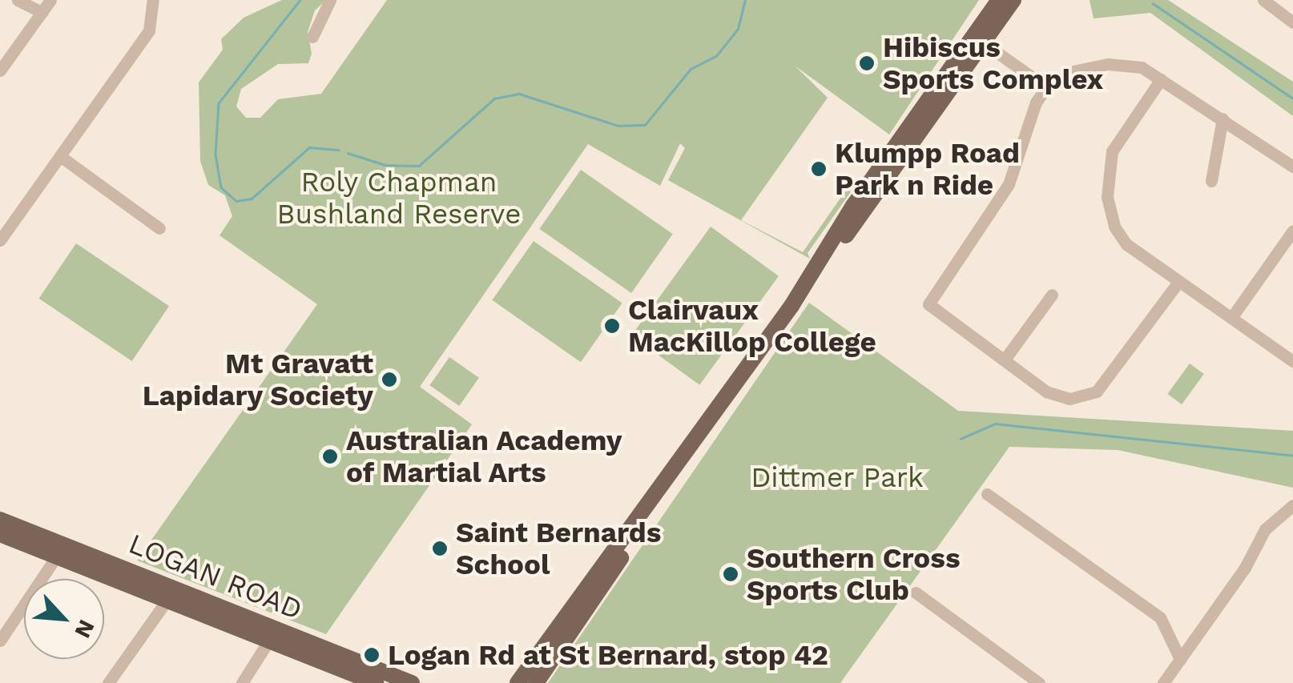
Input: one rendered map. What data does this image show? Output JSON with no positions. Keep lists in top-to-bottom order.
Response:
{
  "streets": {
    "main road": ["LOGAN ROAD"]
  },
  "parks": ["Roly Chapman Bushland Reserve", "Dittmer Park"],
  "places": [
    "Hibiscus Sports Complex",
    "Klumpp Road Park n Ride",
    "Clairvaux MacKillop College",
    "Mt Gravatt Lapidary Society",
    "Australian Academy of Martial Arts",
    "Saint Bernards School",
    "Southern Cross Sports Club",
    "Logan Rd at St Bernard, stop 42"
  ],
  "north": "bottom right"
}
